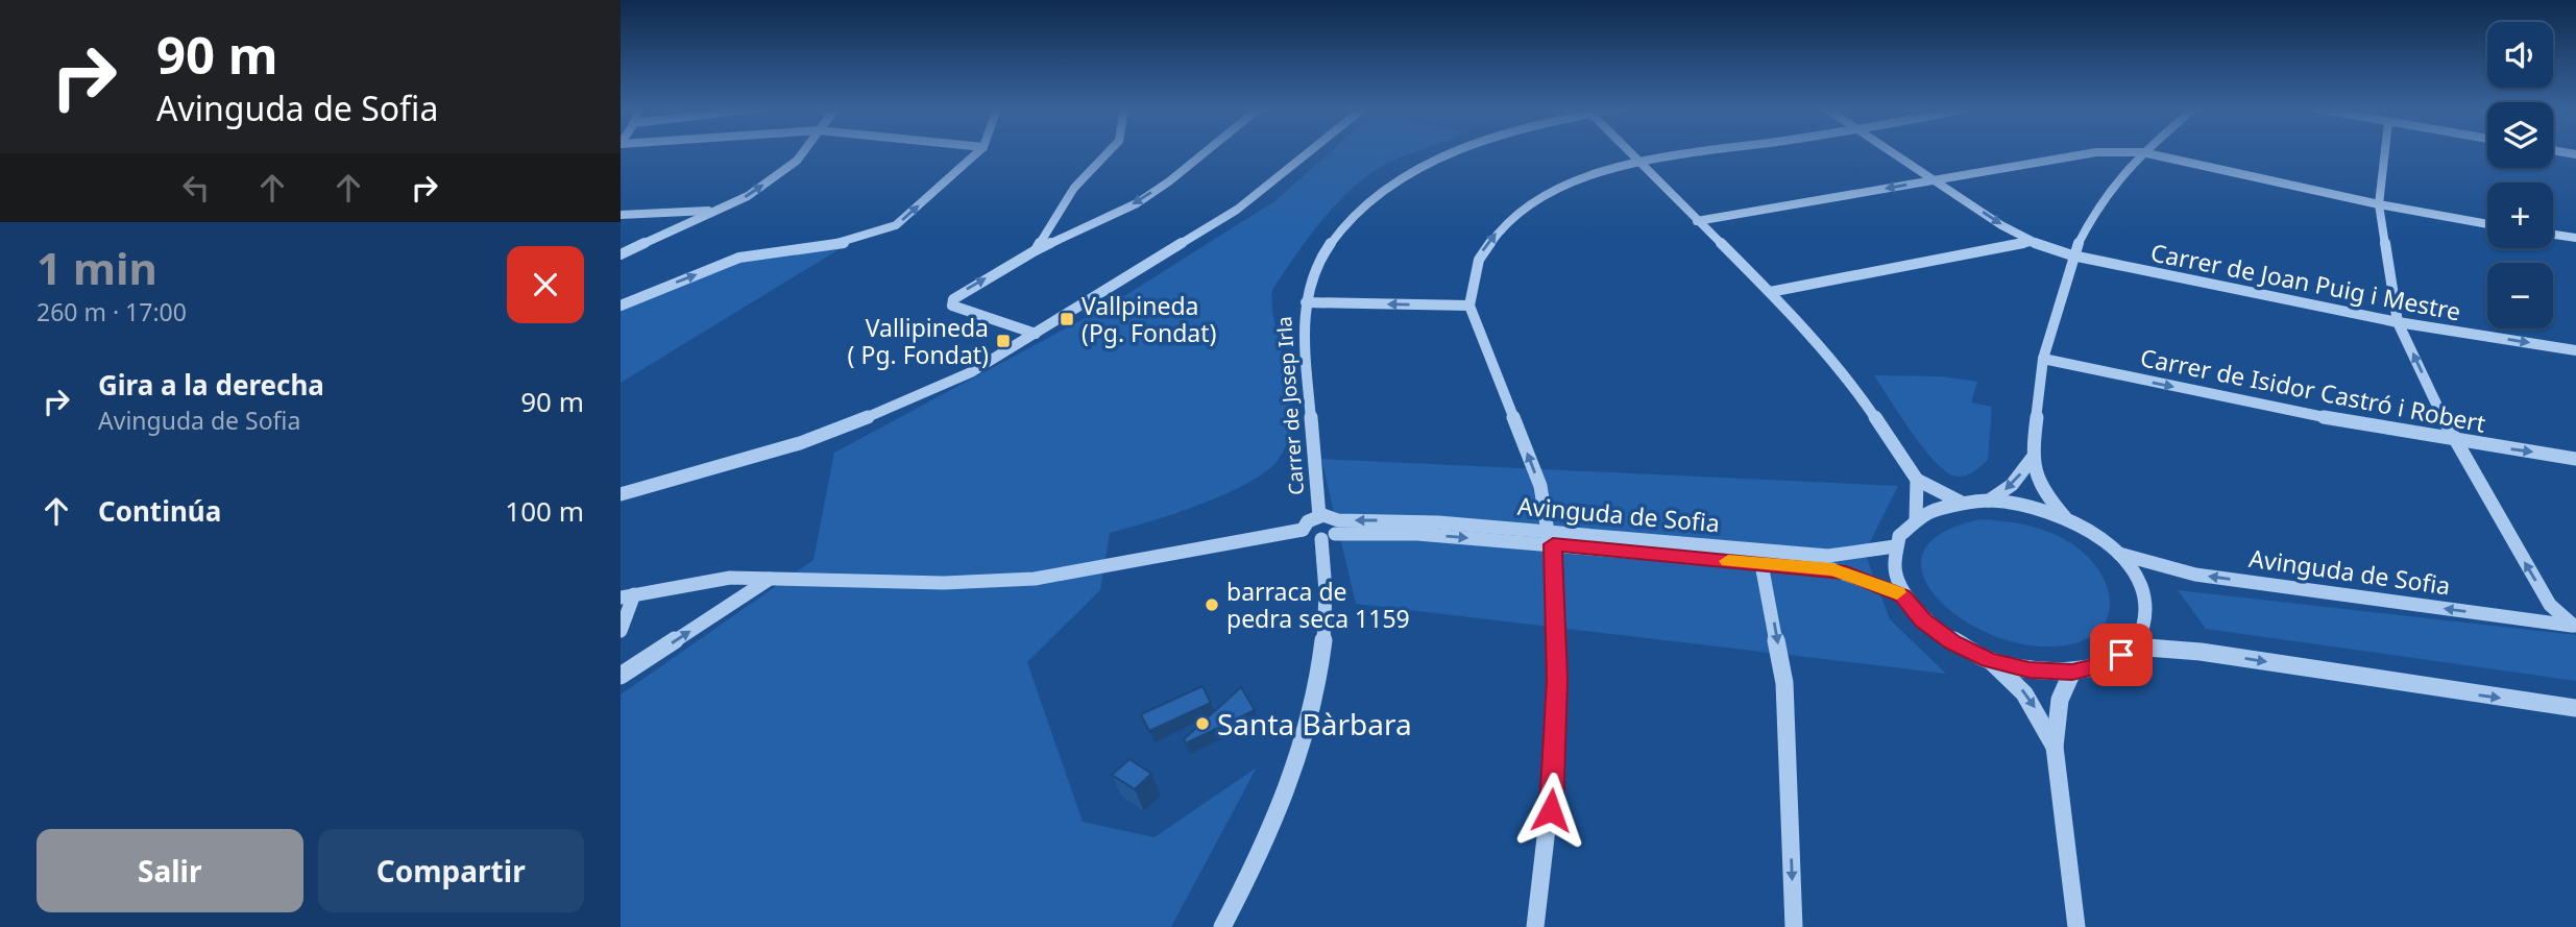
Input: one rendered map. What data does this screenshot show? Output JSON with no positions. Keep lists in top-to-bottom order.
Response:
{
  "streets": {
    "street": [
      "Carrer de Joan Puig i Mestre",
      "Carrer de Isidor Castró i Robert",
      "Carrer de Josep Irla",
      "Avinguda de Sofia"
    ]
  },
  "one_way": ["Carrer de Isidor Castró i Robert"],
  "places": {
    "transit": ["Vallpineda (Pg. Fondat)", "Vallipineda ( Pg. Fondat)"],
    "other": ["barraca de pedra seca 1159", "Santa Bàrbara"]
  },
  "page": {
    "turn": ["90 m", "Avinguda de Sofia"],
    "map_buttons": ["+", "−"],
    "heading": ["1 min", "260 m · 17:00"],
    "list": [
      {
        "name": "Gira a la derecha",
        "note": "Avinguda de Sofia",
        "value": "90 m"
      },
      {
        "name": "Continúa",
        "value": "100 m"
      }
    ],
    "buttons": ["Salir", "Compartir"]
  }
}
